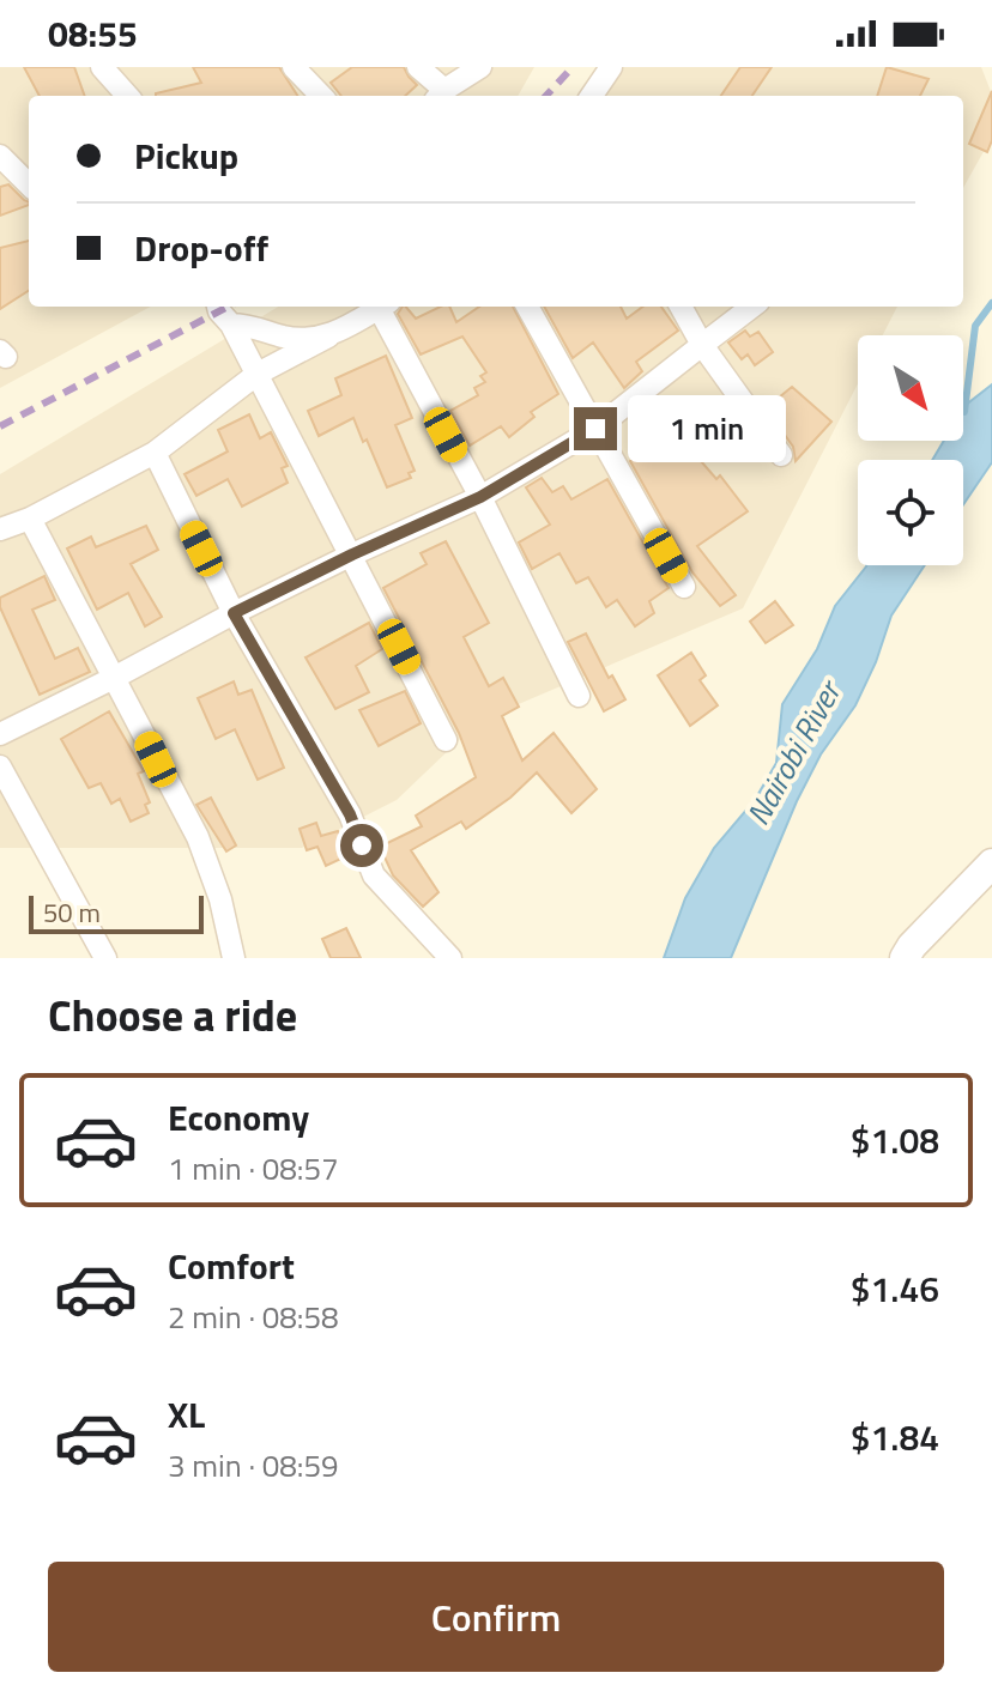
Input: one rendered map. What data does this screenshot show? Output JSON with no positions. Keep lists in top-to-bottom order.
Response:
{
  "water": ["Nairobi River"],
  "scale_bar": "50 m",
  "north": "bottom right",
  "page": {
    "status": "08:55",
    "banner": ["Pickup", "Drop-off"],
    "bubble": "1 min",
    "scale": "50 m",
    "heading": "Choose a ride",
    "list": [
      {
        "name": "Economy",
        "note": "1 min · 08:57",
        "value": "$1.08"
      },
      {
        "name": "Comfort",
        "note": "2 min · 08:58",
        "value": "$1.46"
      },
      {
        "name": "XL",
        "note": "3 min · 08:59",
        "value": "$1.84"
      }
    ],
    "buttons": "Confirm"
  }
}
